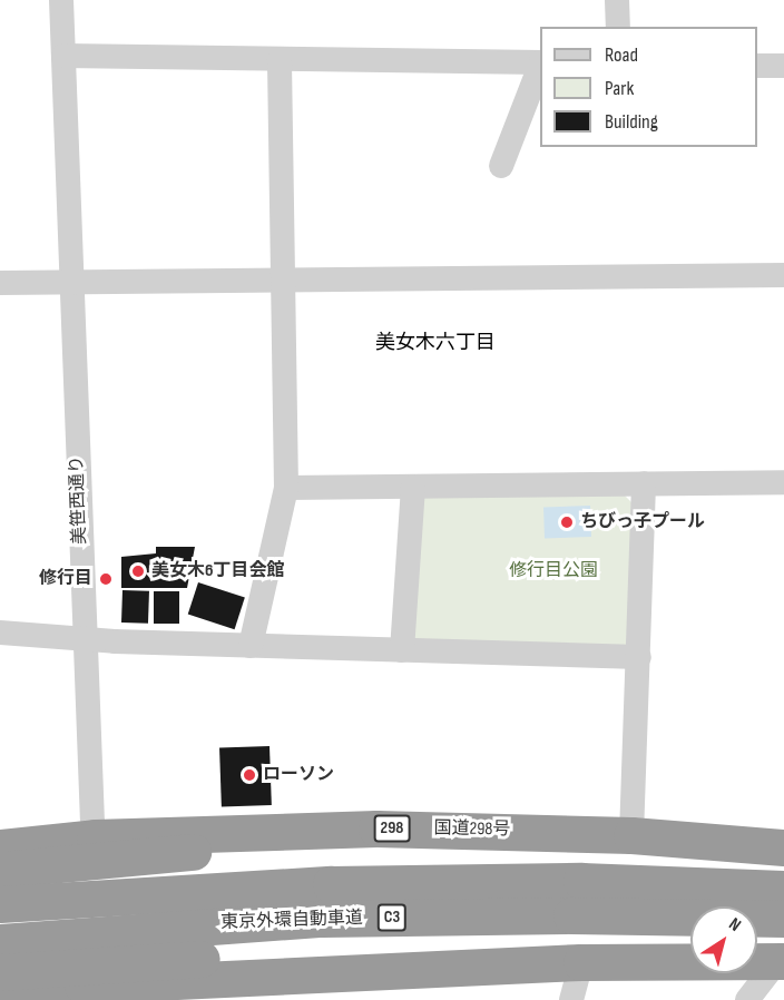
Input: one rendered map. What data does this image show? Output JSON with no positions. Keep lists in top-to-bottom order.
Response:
{
  "streets": {
    "highway": [
      "298",
      "国道298号",
      "C3",
      "東京外環自動車道"
    ],
    "street": ["美笹西通り"]
  },
  "crossings": [
    ["美笹西通り", "国道298号"]
  ],
  "districts": ["美女木六丁目"],
  "parks": ["修行目公園"],
  "places": [
    "ちびっ子プール",
    "美女木6丁目会館",
    "修行目",
    "ローソン"
  ],
  "legend": ["Road", "Park", "Building"],
  "north": "top right"
}
